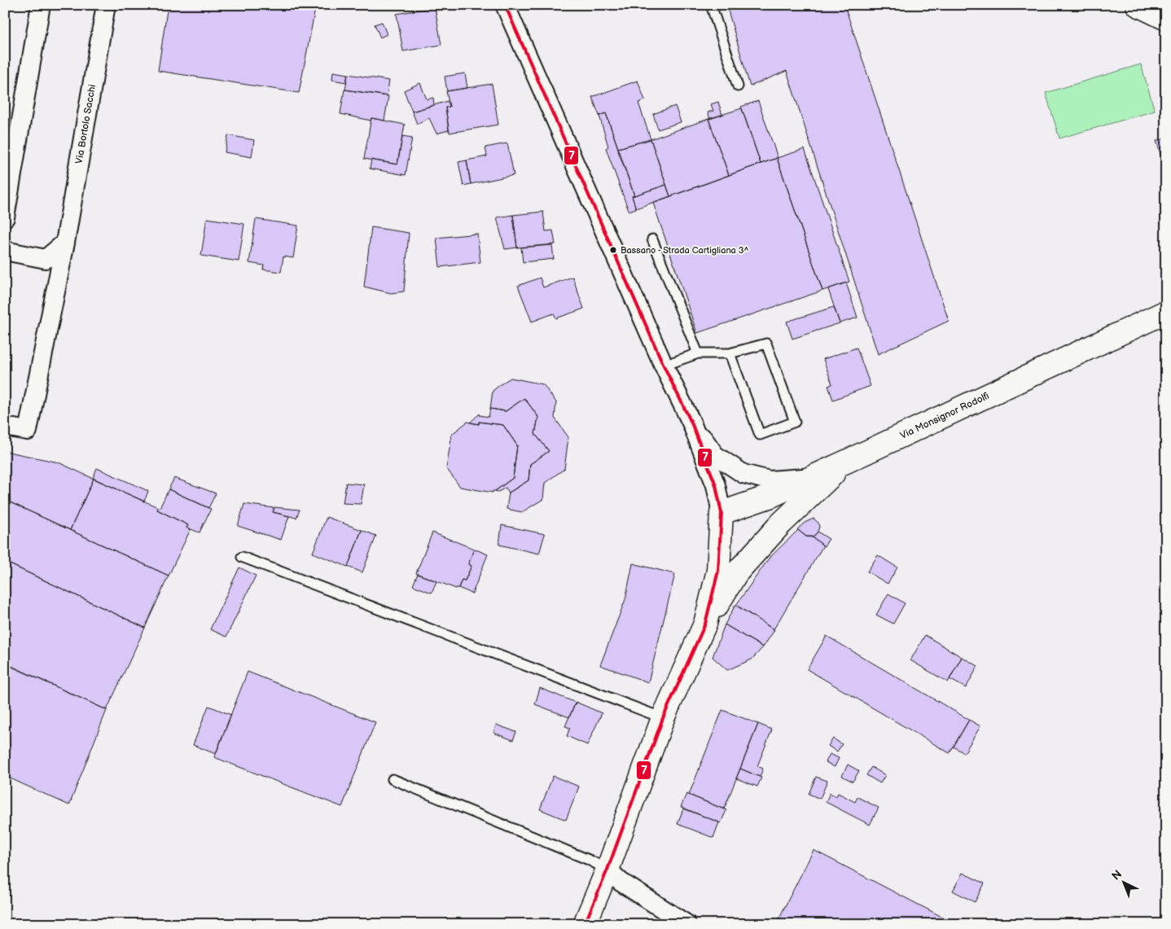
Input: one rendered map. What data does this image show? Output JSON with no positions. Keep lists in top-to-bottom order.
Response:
{
  "streets": {
    "street": ["Via Bortolo Sacchi", "Via Monsignor Rodolfi"]
  },
  "places": ["Bassano - Strada Cartigliana 3^"],
  "lines": ["transit line 7"],
  "north": "top left"
}
